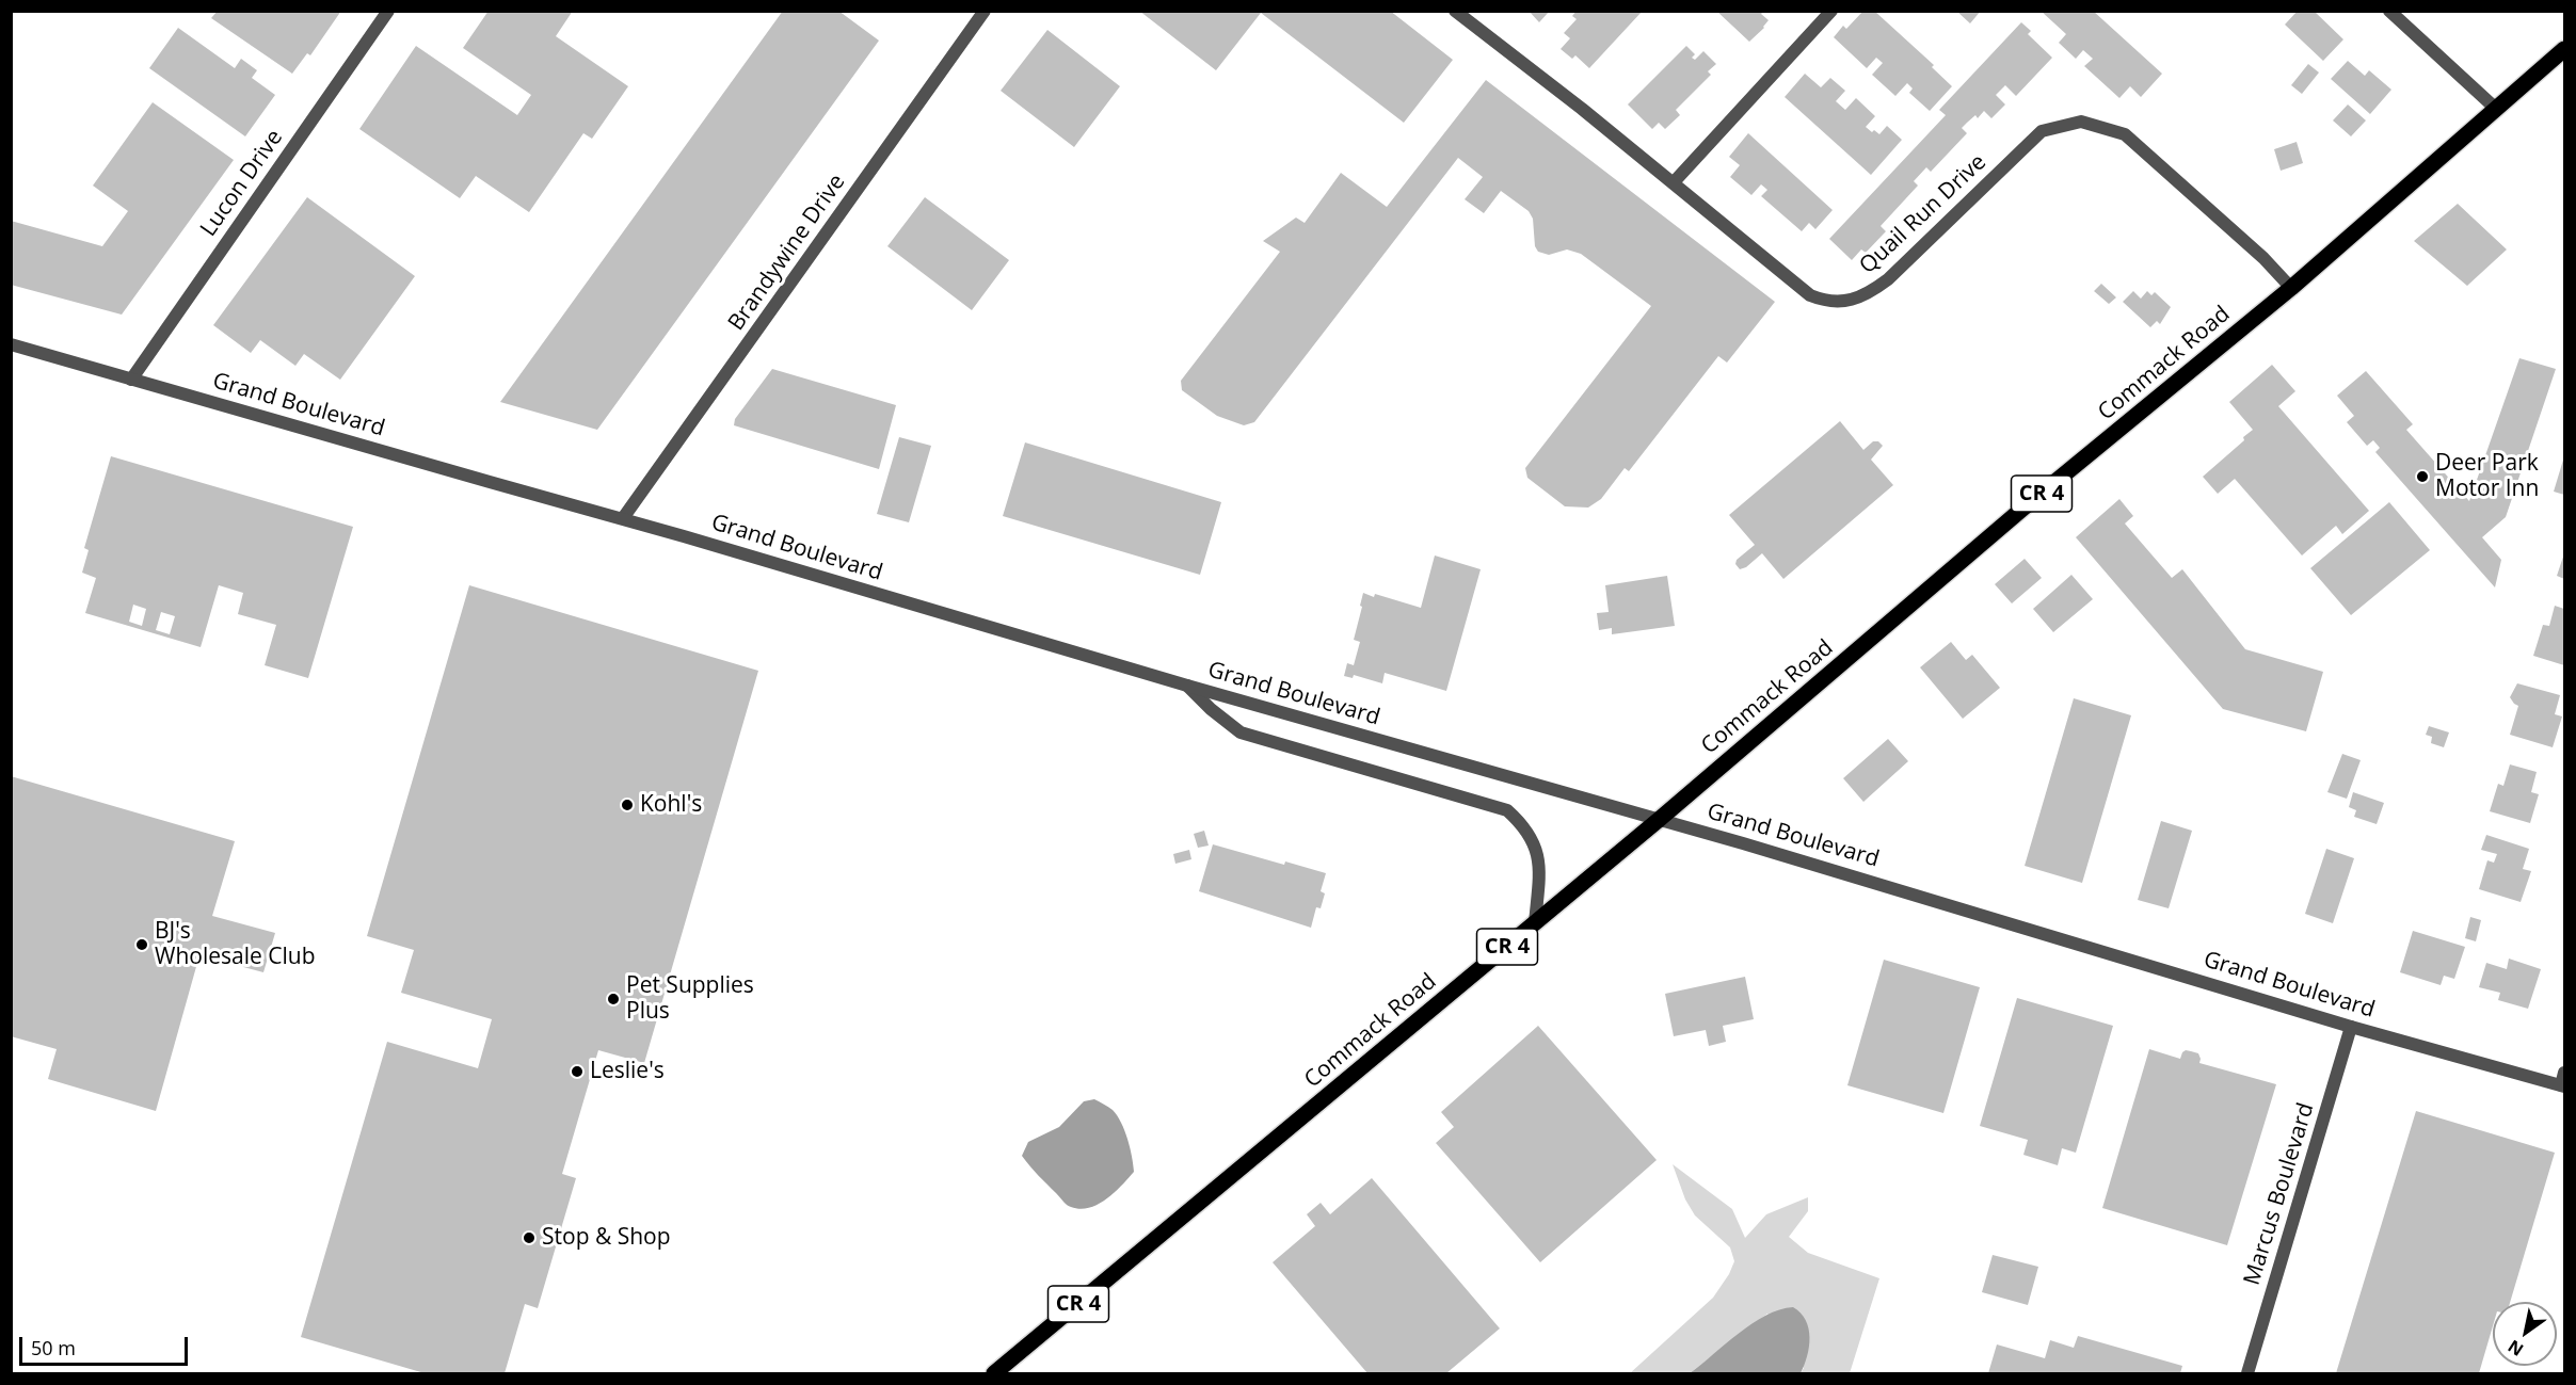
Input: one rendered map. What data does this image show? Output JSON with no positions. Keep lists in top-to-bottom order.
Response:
{
  "streets": {
    "main road": ["Commack Road", "CR 4"],
    "street": [
      "Lucon Drive",
      "Quail Run Drive",
      "Brandywine Drive",
      "Grand Boulevard",
      "Marcus Boulevard"
    ]
  },
  "crossings": [
    ["Lucon Drive", "Grand Boulevard"],
    ["Quail Run Drive", "Commack Road"],
    ["Brandywine Drive", "Grand Boulevard"],
    ["Commack Road", "Grand Boulevard"],
    ["Grand Boulevard", "Marcus Boulevard"]
  ],
  "places": [
    "Deer Park Motor Inn",
    "Kohl's",
    "BJ's Wholesale Club",
    "Pet Supplies Plus",
    "Leslie's",
    "Stop & Shop"
  ],
  "scale_bar": "50 m",
  "north": "bottom left"
}
